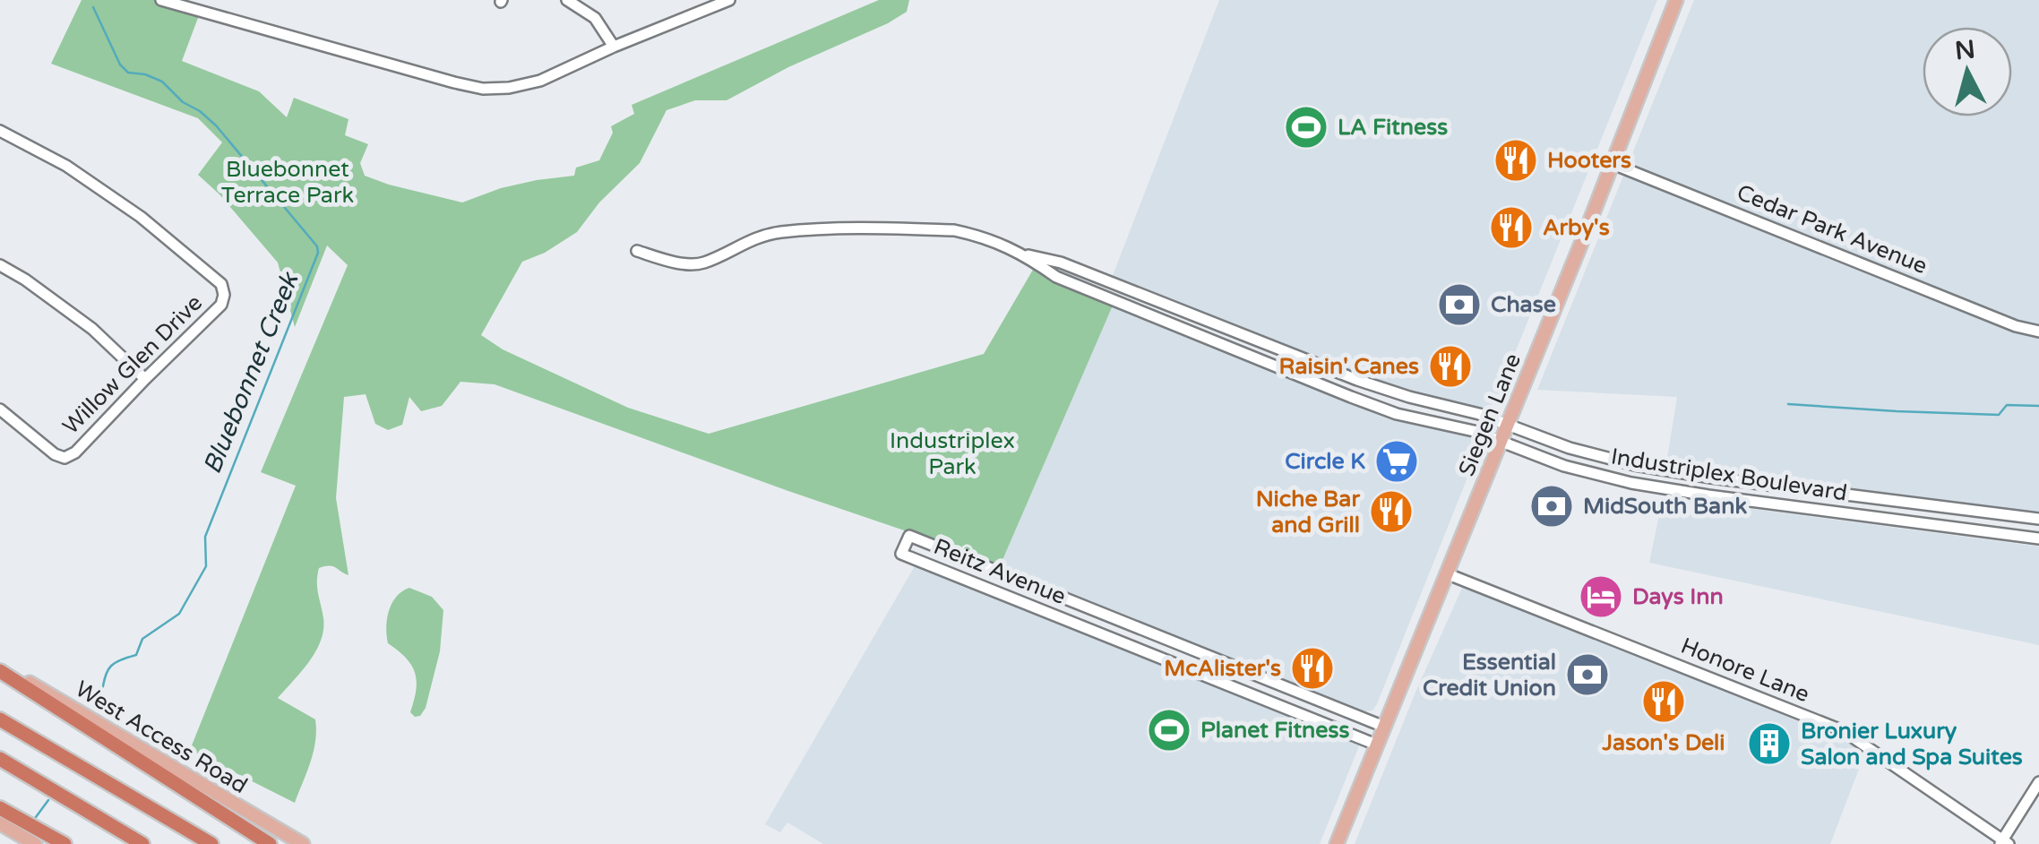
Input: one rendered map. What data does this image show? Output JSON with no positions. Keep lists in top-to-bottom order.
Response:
{
  "streets": {
    "main road": ["Siegen Lane", "West Access Road"],
    "street": [
      "Cedar Park Avenue",
      "Willow Glen Drive",
      "Industriplex Boulevard",
      "Reitz Avenue",
      "Honore Lane"
    ]
  },
  "crossings": [
    ["Cedar Park Avenue", "Siegen Lane"],
    ["Siegen Lane", "Industriplex Boulevard"],
    ["Siegen Lane", "Reitz Avenue"],
    ["Siegen Lane", "Honore Lane"]
  ],
  "water": ["Bluebonnet Creek"],
  "parks": ["Bluebonnet Terrace Park", "Industriplex Park"],
  "places": {
    "sports": ["LA Fitness", "Planet Fitness"],
    "restaurant": [
      "Hooters",
      "Arby's",
      "Raisin' Canes",
      "Niche Bar and Grill",
      "McAlister's",
      "Jason's Deli"
    ],
    "bank": ["Chase", "MidSouth Bank", "Essential Credit Union"],
    "supermarket": ["Circle K"],
    "hotel": ["Days Inn"],
    "building": ["Bronier Luxury Salon and Spa Suites"]
  },
  "north": "top"
}
